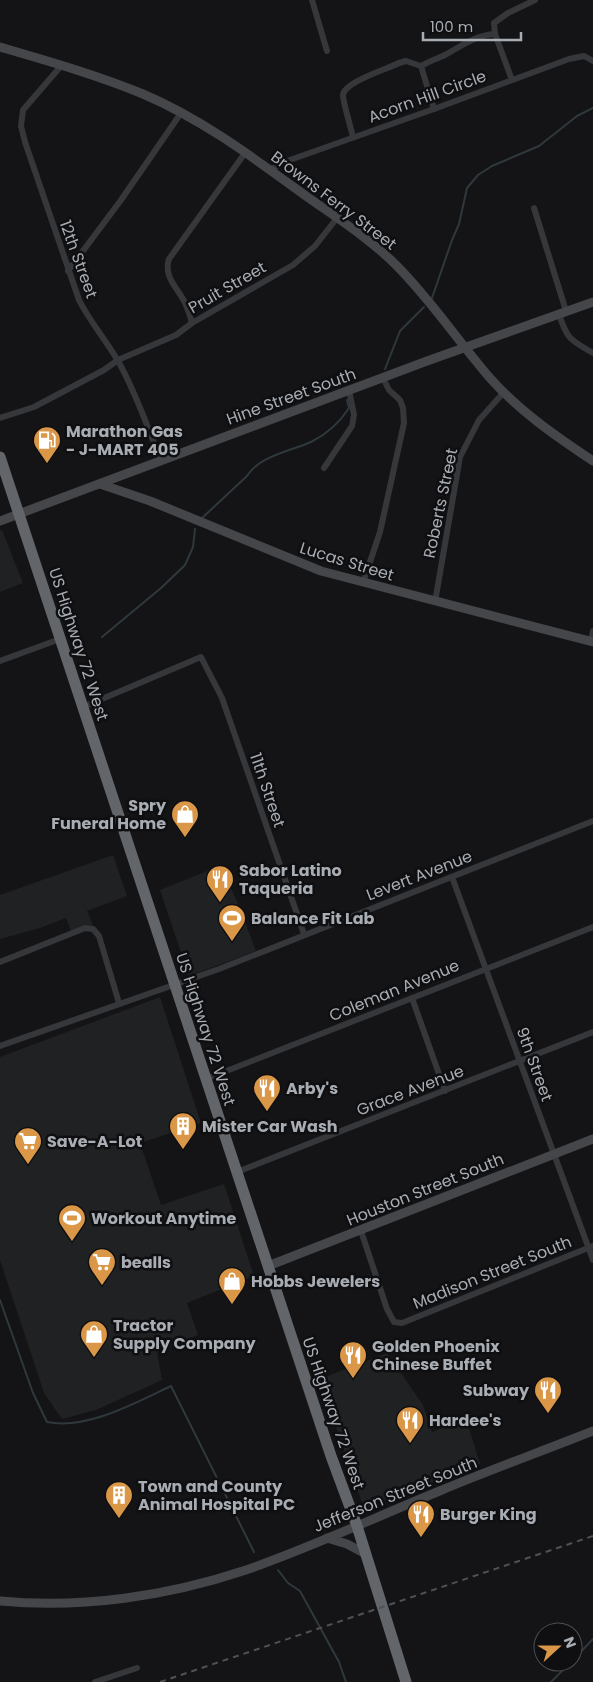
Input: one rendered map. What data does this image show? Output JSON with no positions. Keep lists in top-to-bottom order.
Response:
{
  "streets": {
    "highway": ["US Highway 72 West"],
    "street": [
      "Acorn Hill Circle",
      "Browns Ferry Street",
      "12th Street",
      "Pruit Street",
      "Hine Street South",
      "Roberts Street",
      "Lucas Street",
      "11th Street",
      "Levert Avenue",
      "Coleman Avenue",
      "9th Street",
      "Grace Avenue",
      "Houston Street South",
      "Madison Street South",
      "Jefferson Street South"
    ]
  },
  "crossings": [
    ["Acorn Hill Circle", "Browns Ferry Street"],
    ["Browns Ferry Street", "12th Street"],
    ["Browns Ferry Street", "Pruit Street"],
    ["Browns Ferry Street", "Hine Street South"],
    ["Browns Ferry Street", "Roberts Street"],
    ["12th Street", "Pruit Street"],
    ["12th Street", "Hine Street South"],
    ["Hine Street South", "Lucas Street"],
    ["Hine Street South", "US Highway 72 West"],
    ["Roberts Street", "Lucas Street"],
    ["US Highway 72 West", "11th Street"],
    ["US Highway 72 West", "Levert Avenue"],
    ["US Highway 72 West", "Coleman Avenue"],
    ["US Highway 72 West", "Grace Avenue"],
    ["US Highway 72 West", "Houston Street South"],
    ["US Highway 72 West", "Jefferson Street South"],
    ["11th Street", "Levert Avenue"],
    ["Levert Avenue", "9th Street"],
    ["Coleman Avenue", "9th Street"],
    ["9th Street", "Grace Avenue"],
    ["9th Street", "Houston Street South"],
    ["9th Street", "Madison Street South"],
    ["Houston Street South", "Madison Street South"]
  ],
  "places": {
    "fuel station": ["Marathon Gas - J-MART 405"],
    "shop": ["Spry Funeral Home", "Hobbs Jewelers", "Tractor Supply Company"],
    "restaurant": [
      "Sabor Latino Taqueria",
      "Arby's",
      "Golden Phoenix Chinese Buffet",
      "Subway",
      "Hardee's",
      "Burger King"
    ],
    "sports": ["Balance Fit Lab", "Workout Anytime"],
    "building": ["Mister Car Wash", "Town and County Animal Hospital PC"],
    "supermarket": ["Save-A-Lot", "bealls"]
  },
  "scale_bar": "100 m",
  "north": "right"
}
